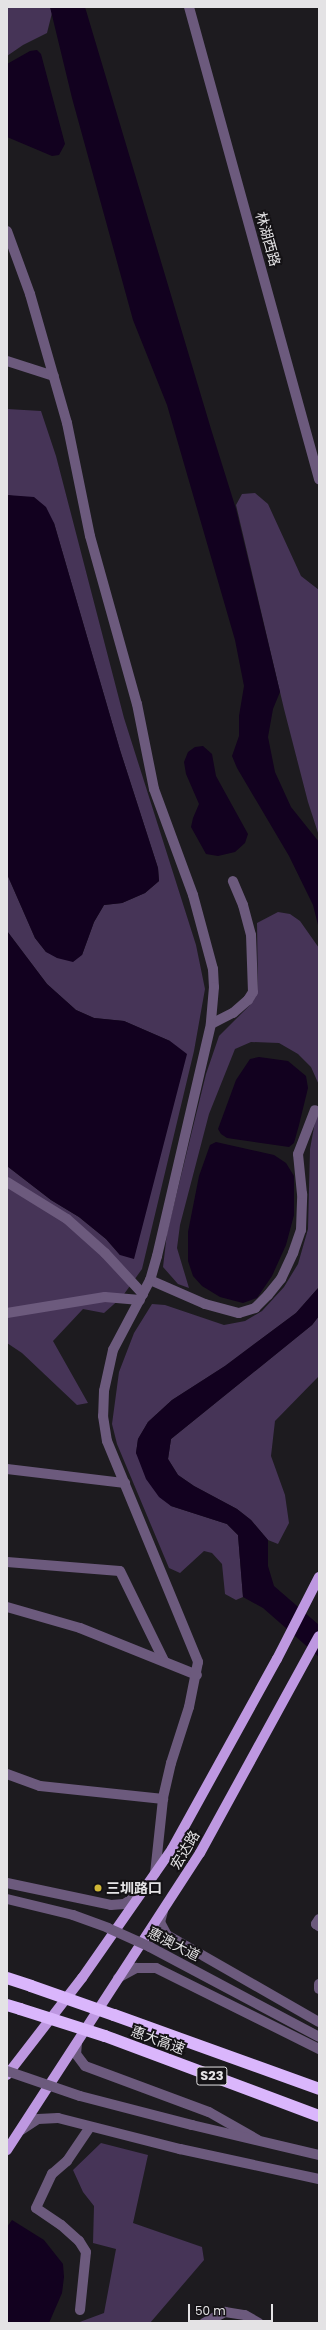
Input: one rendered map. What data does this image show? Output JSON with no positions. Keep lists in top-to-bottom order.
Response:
{
  "streets": {
    "highway": ["惠大高速", "S23"],
    "main road": ["宏达路"],
    "street": ["林湖西路", "惠澳大道"]
  },
  "places": ["三圳路口"],
  "scale_bar": "50 m"
}
